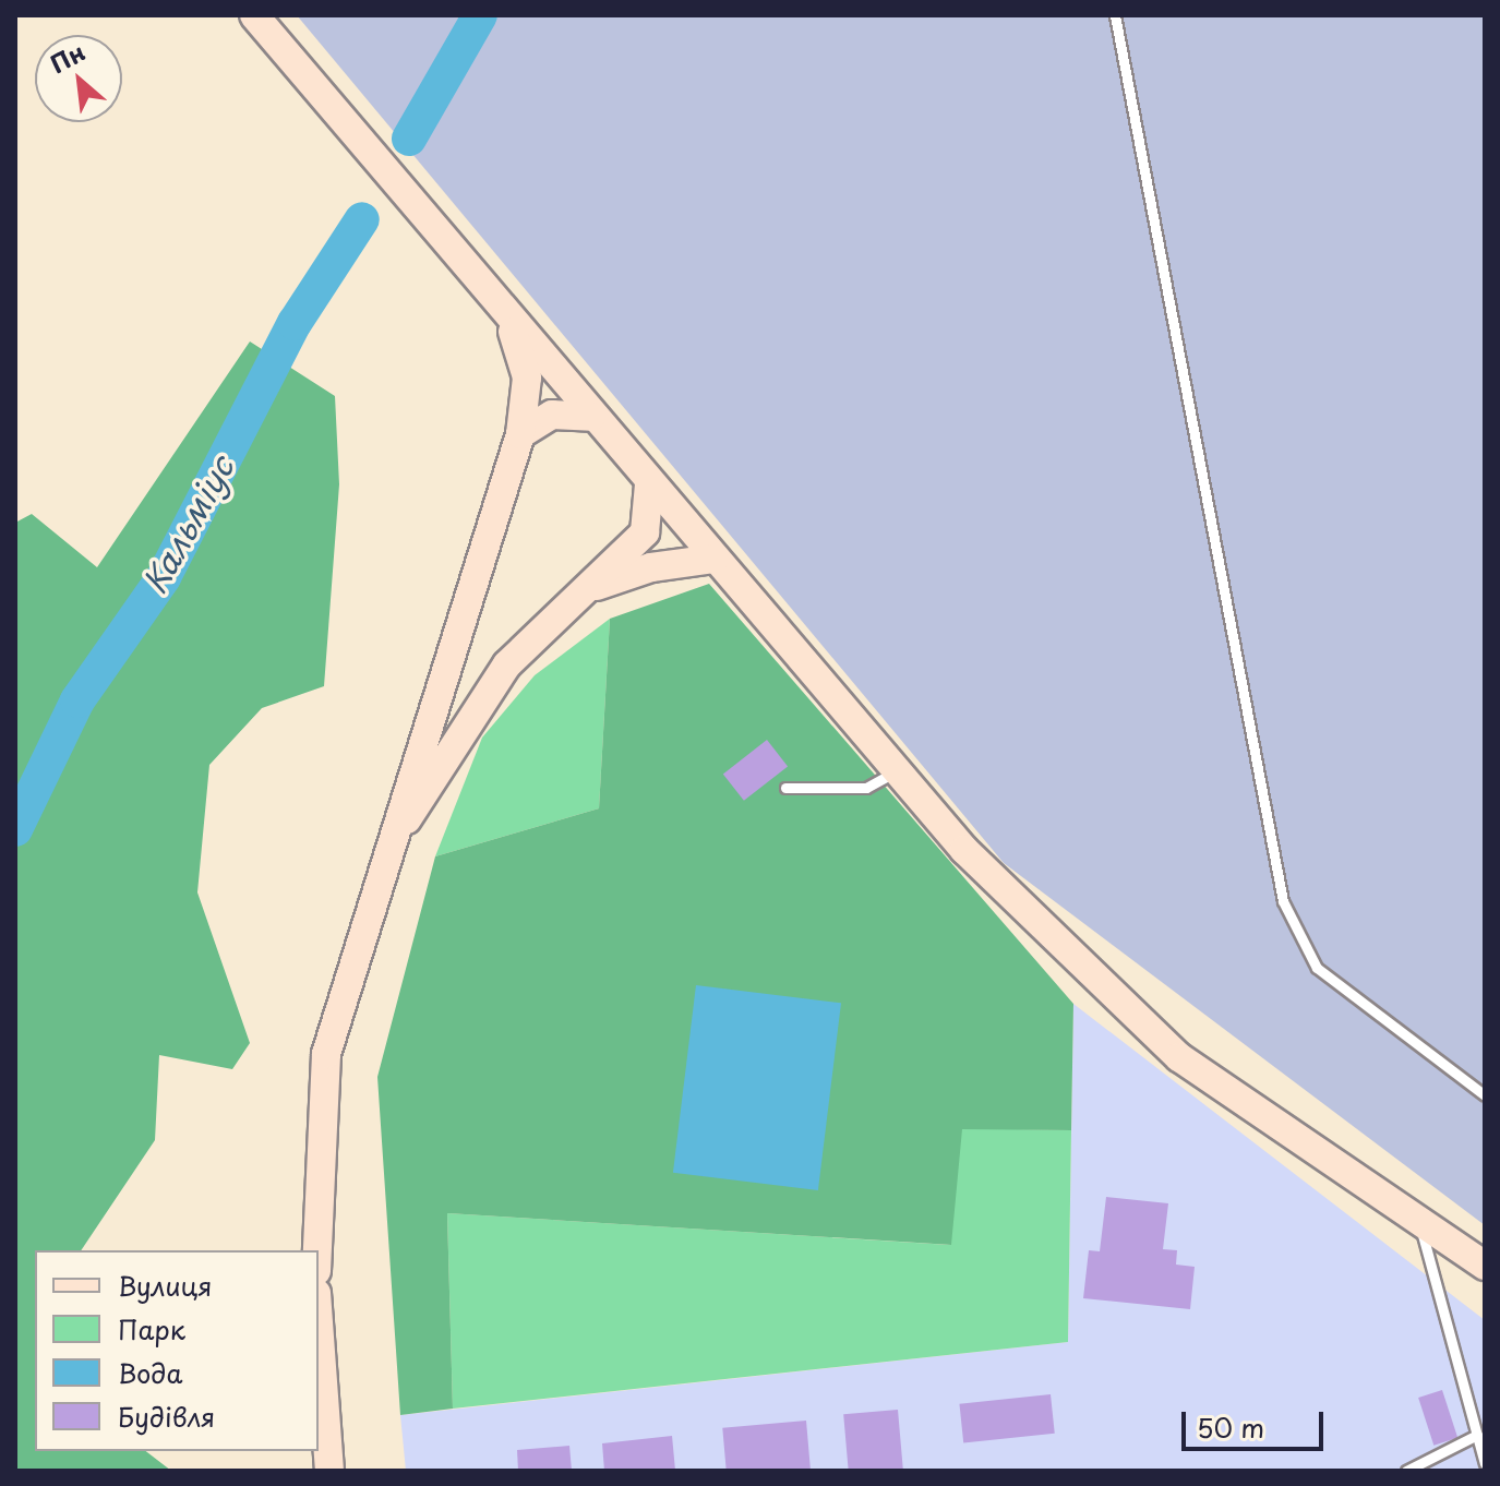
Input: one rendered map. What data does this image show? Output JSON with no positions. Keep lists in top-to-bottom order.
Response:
{
  "water": ["Кальміус"],
  "legend": [
    "Вулиця",
    "Парк",
    "Вода",
    "Будівля"
  ],
  "scale_bar": "50 m",
  "north": "top left"
}
